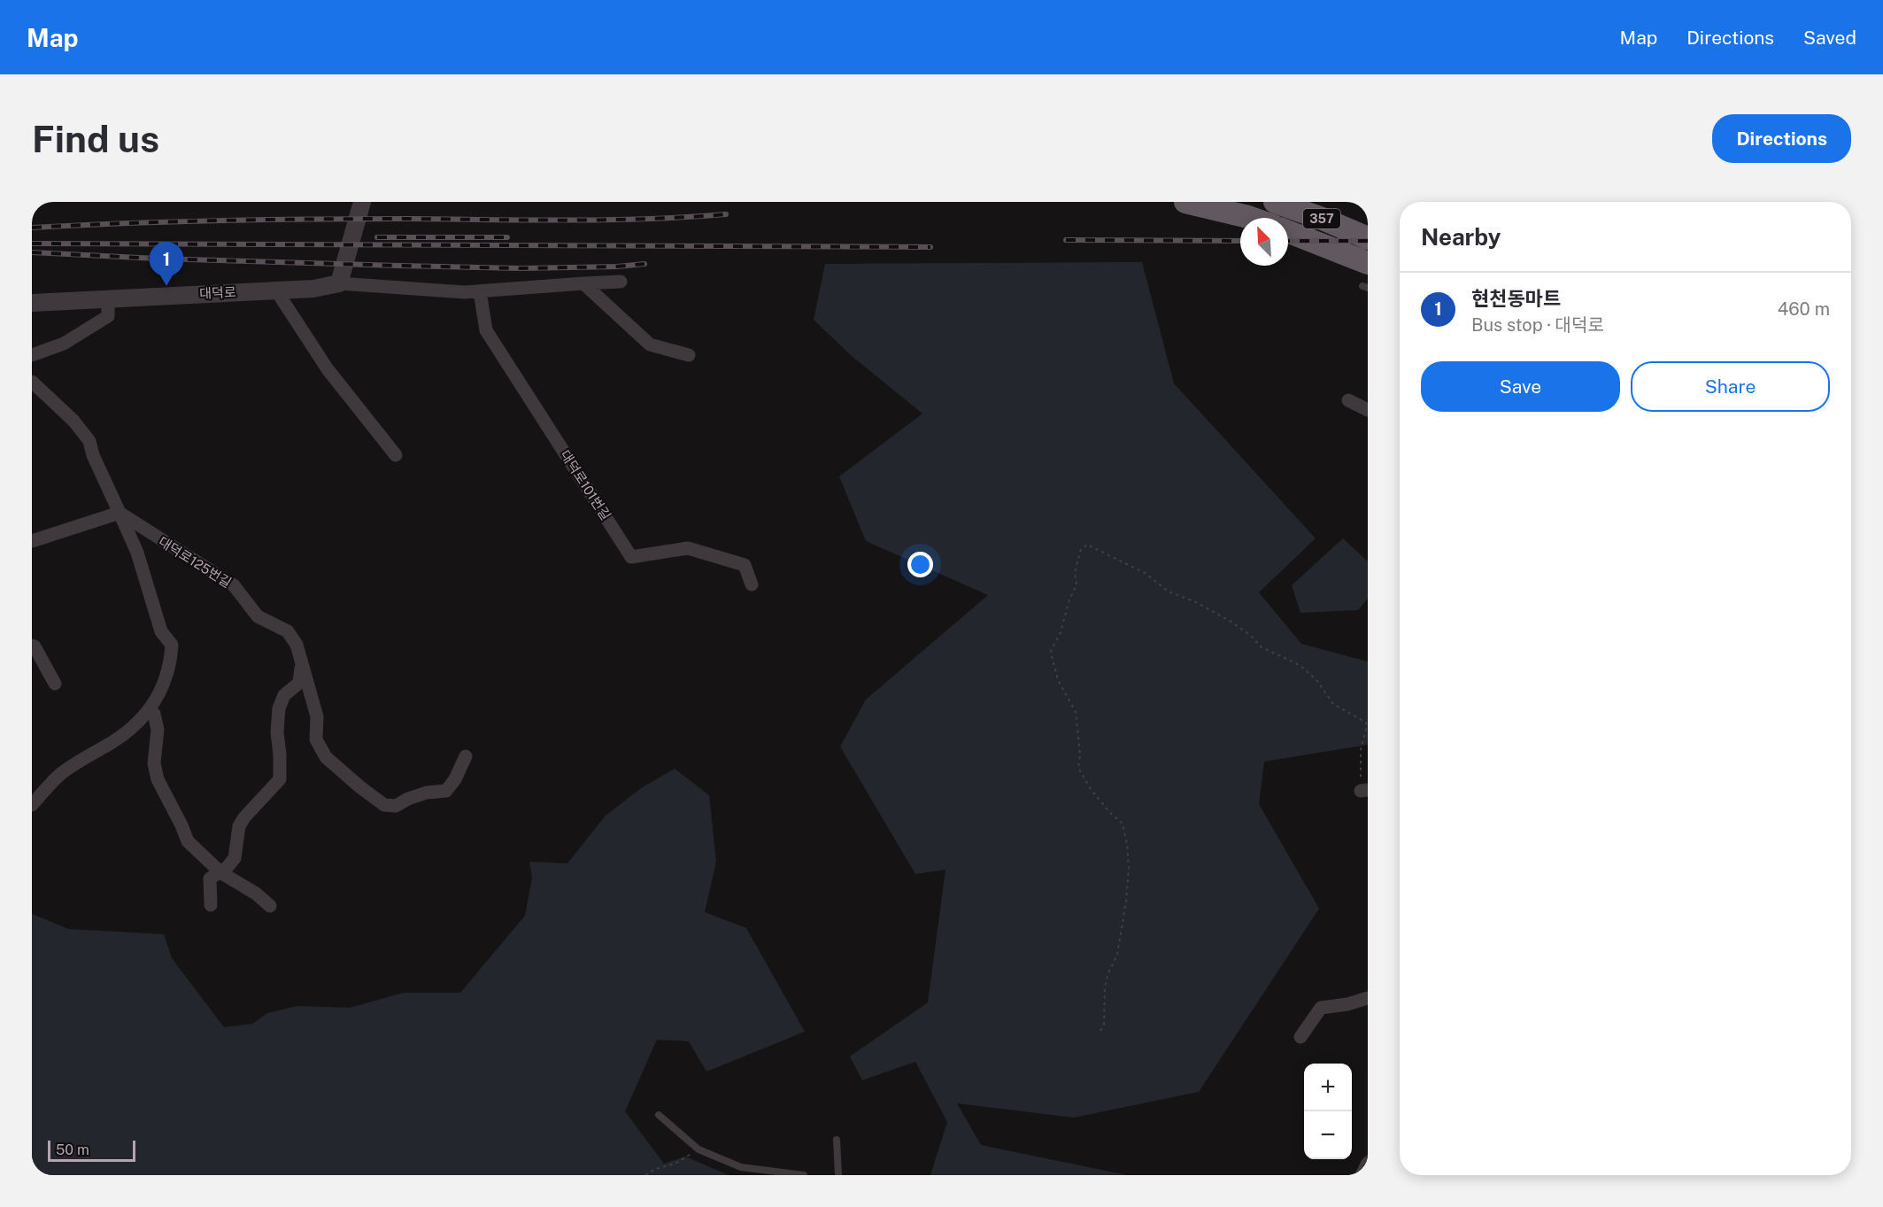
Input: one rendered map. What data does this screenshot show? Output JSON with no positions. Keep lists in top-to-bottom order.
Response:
{
  "streets": {
    "highway": ["357"],
    "street": ["대덕로", "대덕로101번길", "대덕로125번길"]
  },
  "crossings": [
    ["대덕로", "대덕로101번길"]
  ],
  "scale_bar": "50 m",
  "north": "top left",
  "page": {
    "header": "Map",
    "nav": ["Map", "Directions", "Saved"],
    "buttons": [
      "Directions",
      ["Save", "Share"]
    ],
    "title": "Find us",
    "heading": "Nearby",
    "pins": "1",
    "list": [
      {
        "mark": "1",
        "name": "현천동마트",
        "note": "Bus stop · 대덕로",
        "value": "460 m"
      }
    ],
    "map_buttons": ["+", "−"],
    "scale": "50 m"
  }
}
